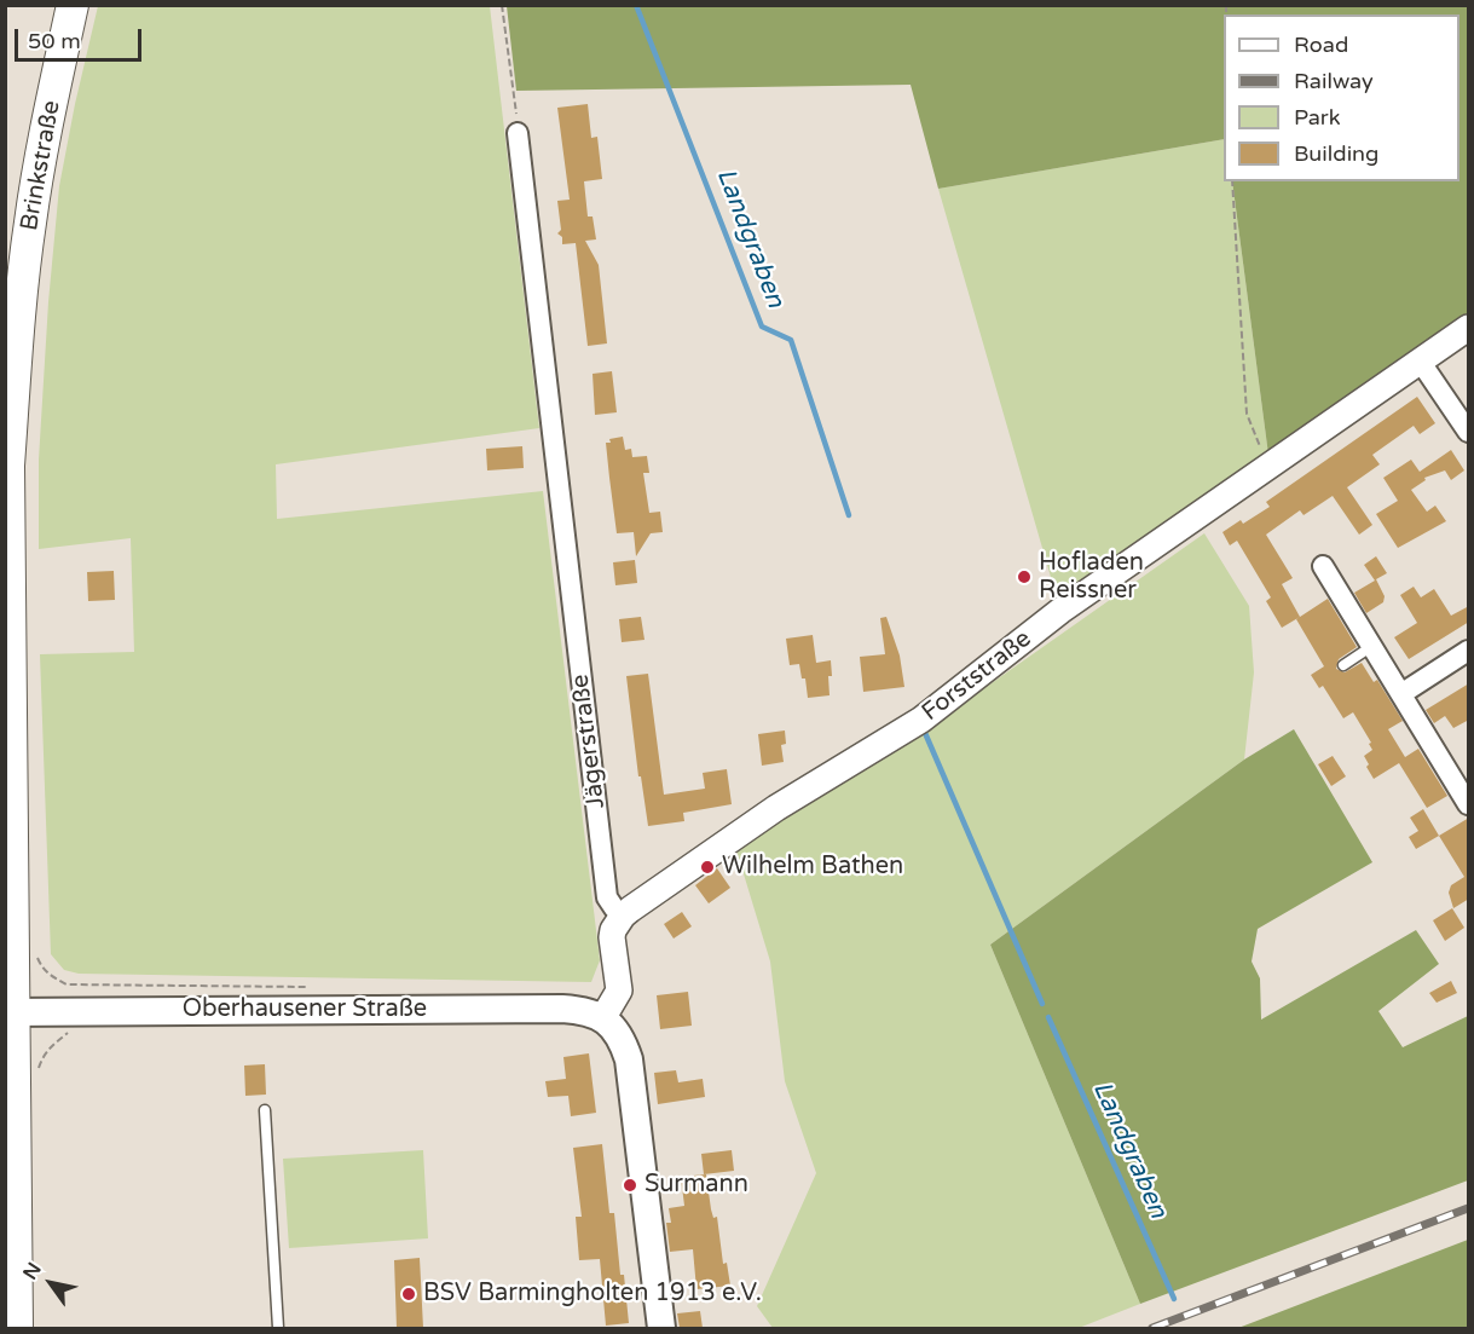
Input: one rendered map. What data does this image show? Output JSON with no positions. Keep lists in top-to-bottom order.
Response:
{
  "streets": {
    "main road": ["Brinkstraße", "Oberhausener Straße"],
    "street": ["Forststraße", "Jägerstraße"]
  },
  "crossings": [
    ["Brinkstraße", "Oberhausener Straße"],
    ["Forststraße", "Jägerstraße"]
  ],
  "water": ["Landgraben"],
  "places": [
    "Hofladen Reissner",
    "Wilhelm Bathen",
    "Surmann",
    "BSV Barmingholten 1913 e.V."
  ],
  "legend": [
    "Road",
    "Railway",
    "Park",
    "Building"
  ],
  "scale_bar": "50 m",
  "north": "top left"
}
